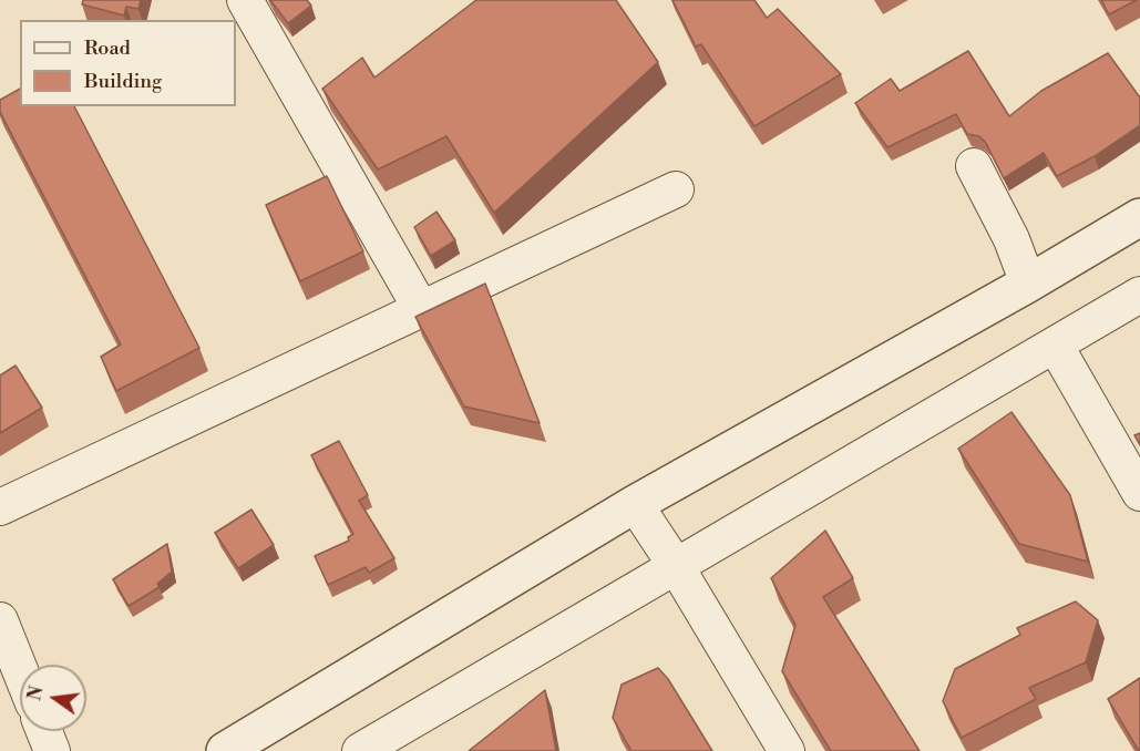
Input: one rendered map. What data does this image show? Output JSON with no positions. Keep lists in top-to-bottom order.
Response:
{
  "legend": ["Road", "Building"],
  "north": "left"
}
